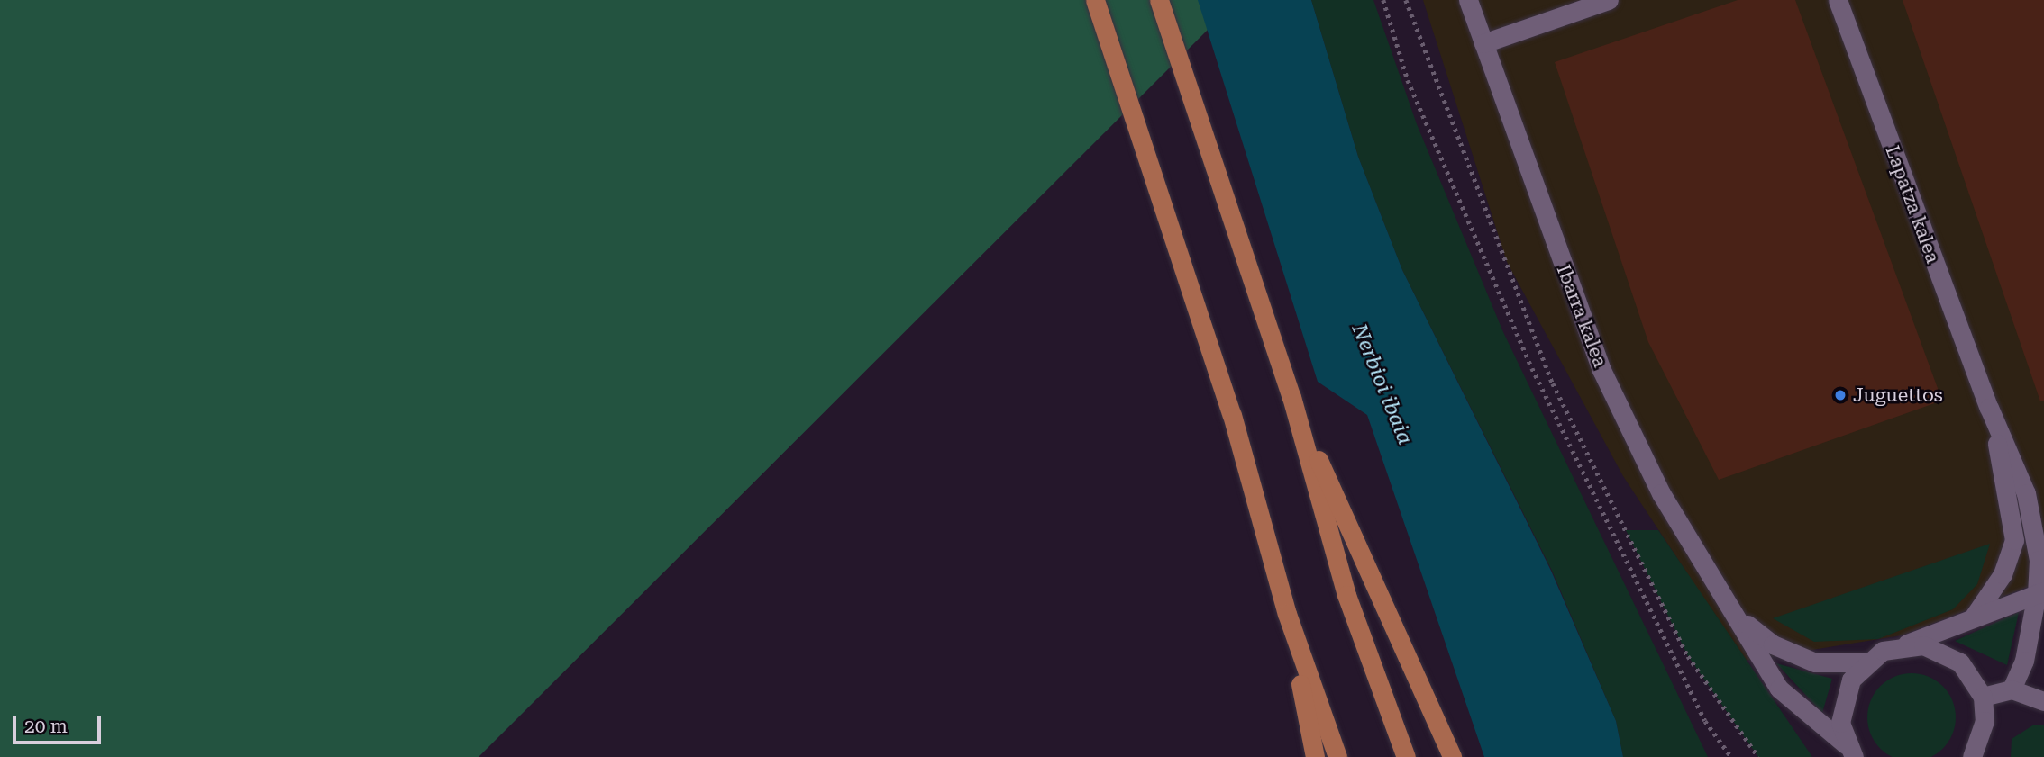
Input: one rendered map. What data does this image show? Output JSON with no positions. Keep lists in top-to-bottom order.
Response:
{
  "streets": {
    "street": ["Lapatza kalea", "Ibarra kalea"]
  },
  "water": ["Nerbioi ibaia"],
  "places": ["Juguettos"],
  "scale_bar": "20 m"
}
